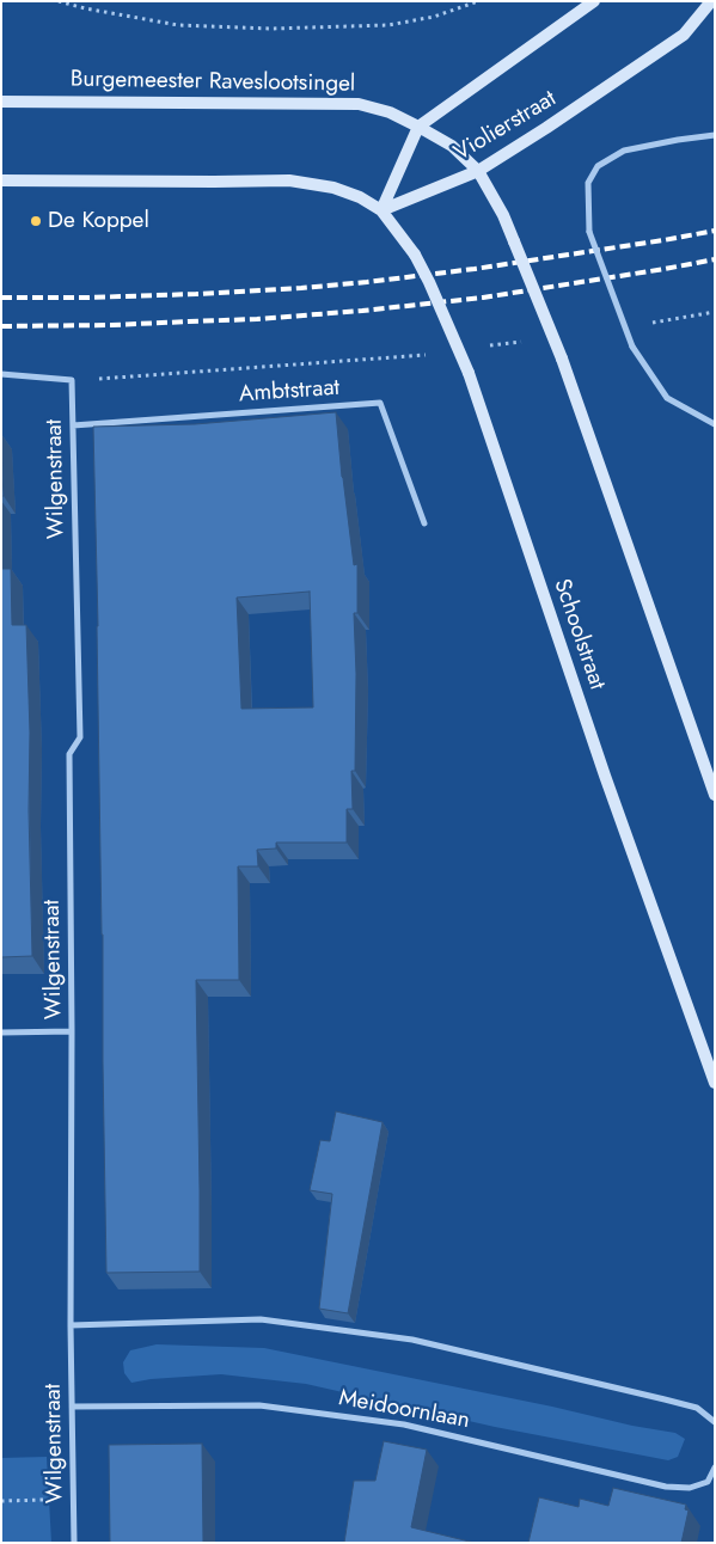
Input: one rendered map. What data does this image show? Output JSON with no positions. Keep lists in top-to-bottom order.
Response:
{
  "streets": {
    "main road": ["Burgemeester Raveslootsingel", "Violierstraat", "Schoolstraat"],
    "street": ["Ambtstraat", "Wilgenstraat", "Meidoornlaan"]
  },
  "crossings": [
    ["Burgemeester Raveslootsingel", "Violierstraat"],
    ["Violierstraat", "Schoolstraat"],
    ["Ambtstraat", "Wilgenstraat"],
    ["Wilgenstraat", "Meidoornlaan"]
  ],
  "places": ["De Koppel"]
}
